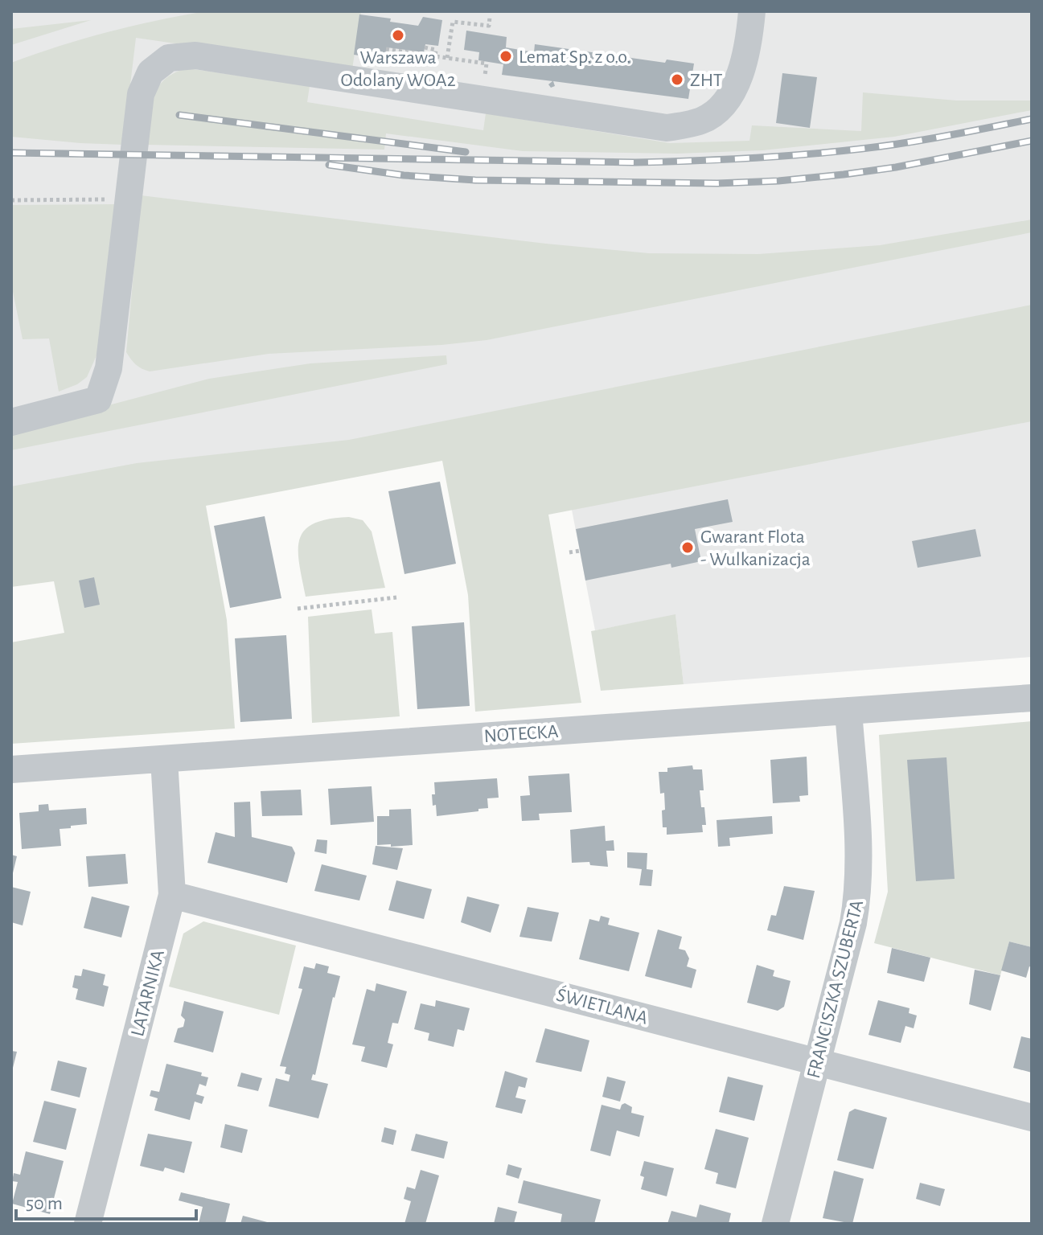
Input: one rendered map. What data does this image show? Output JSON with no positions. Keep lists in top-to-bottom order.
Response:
{
  "streets": {
    "street": [
      "NOTECKA",
      "FRANCISZKA SZUBERTA",
      "LATARNIKA",
      "ŚWIETLANA"
    ]
  },
  "crossings": [
    ["NOTECKA", "FRANCISZKA SZUBERTA"],
    ["NOTECKA", "LATARNIKA"],
    ["FRANCISZKA SZUBERTA", "ŚWIETLANA"],
    ["LATARNIKA", "ŚWIETLANA"]
  ],
  "places": [
    "Warszawa Odolany WOA2",
    "Lemat Sp. z o.o.",
    "ZHT",
    "Gwarant Flota - Wulkanizacja"
  ],
  "scale_bar": "50 m"
}
